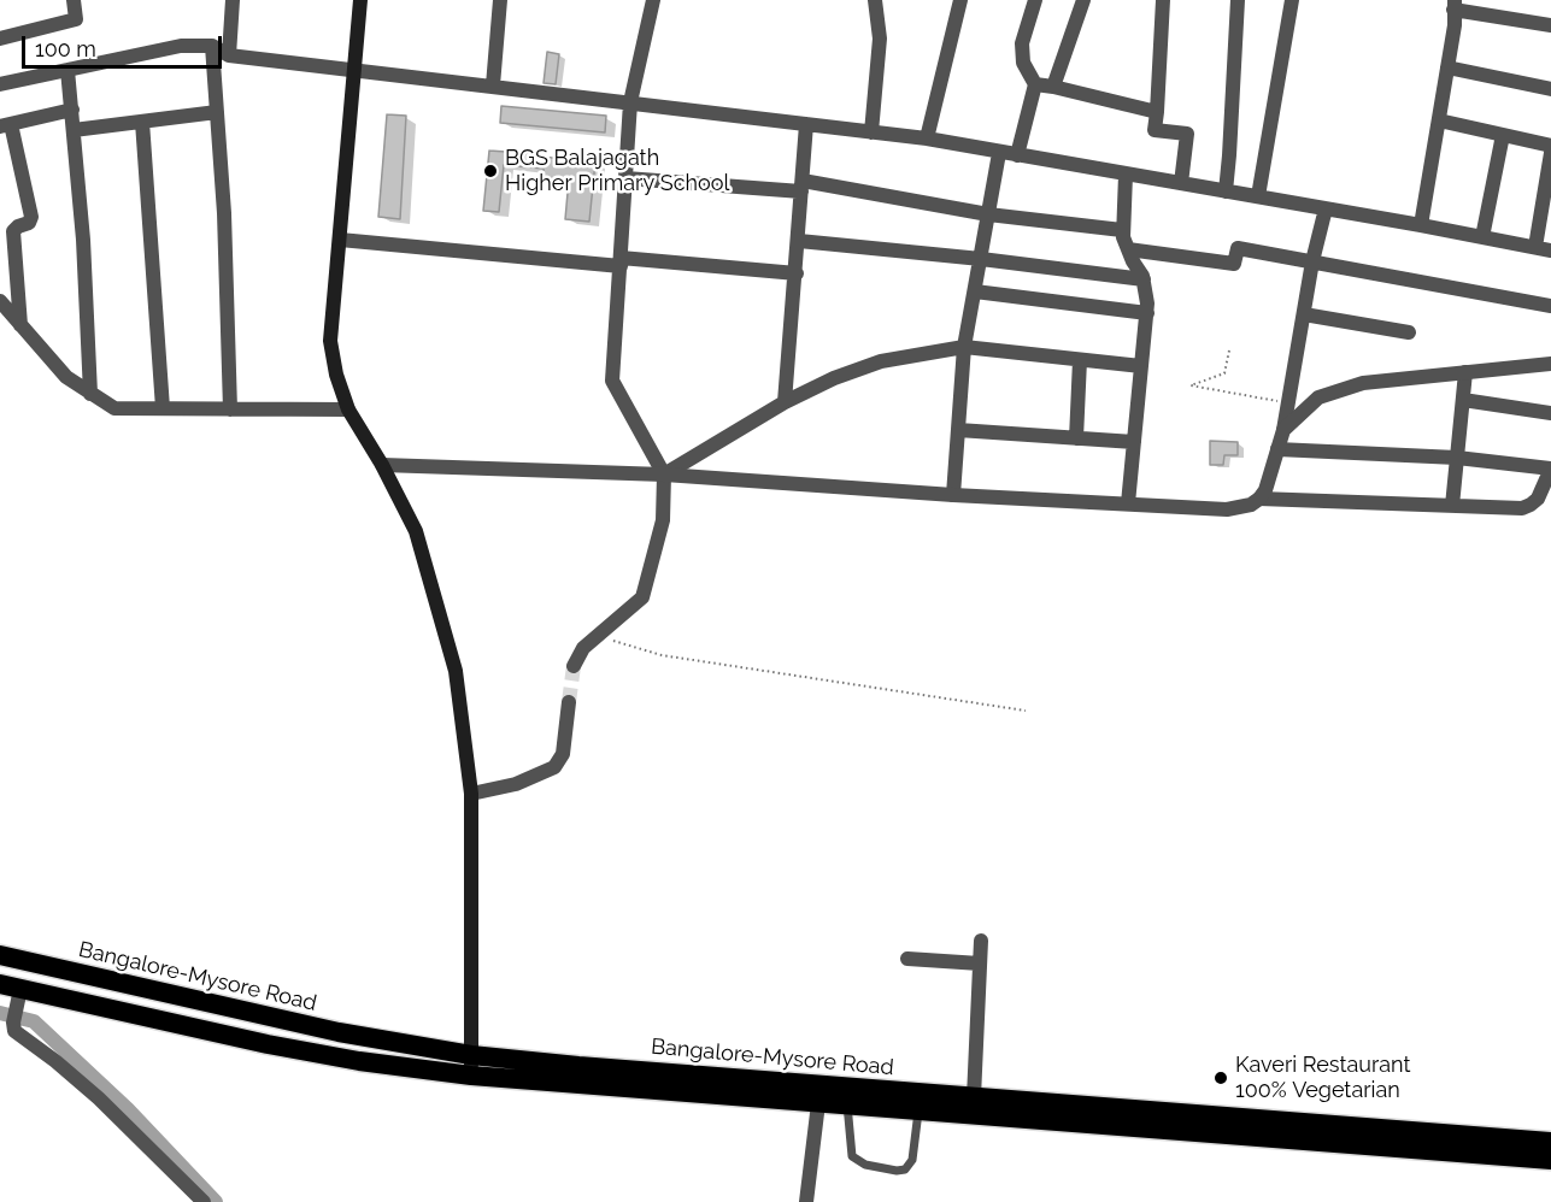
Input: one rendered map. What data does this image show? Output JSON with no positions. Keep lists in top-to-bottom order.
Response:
{
  "streets": {
    "highway": ["Bangalore-Mysore Road"]
  },
  "places": ["BGS Balajagath Higher Primary School", "Kaveri Restaurant 100% Vegetarian"],
  "scale_bar": "100 m"
}
